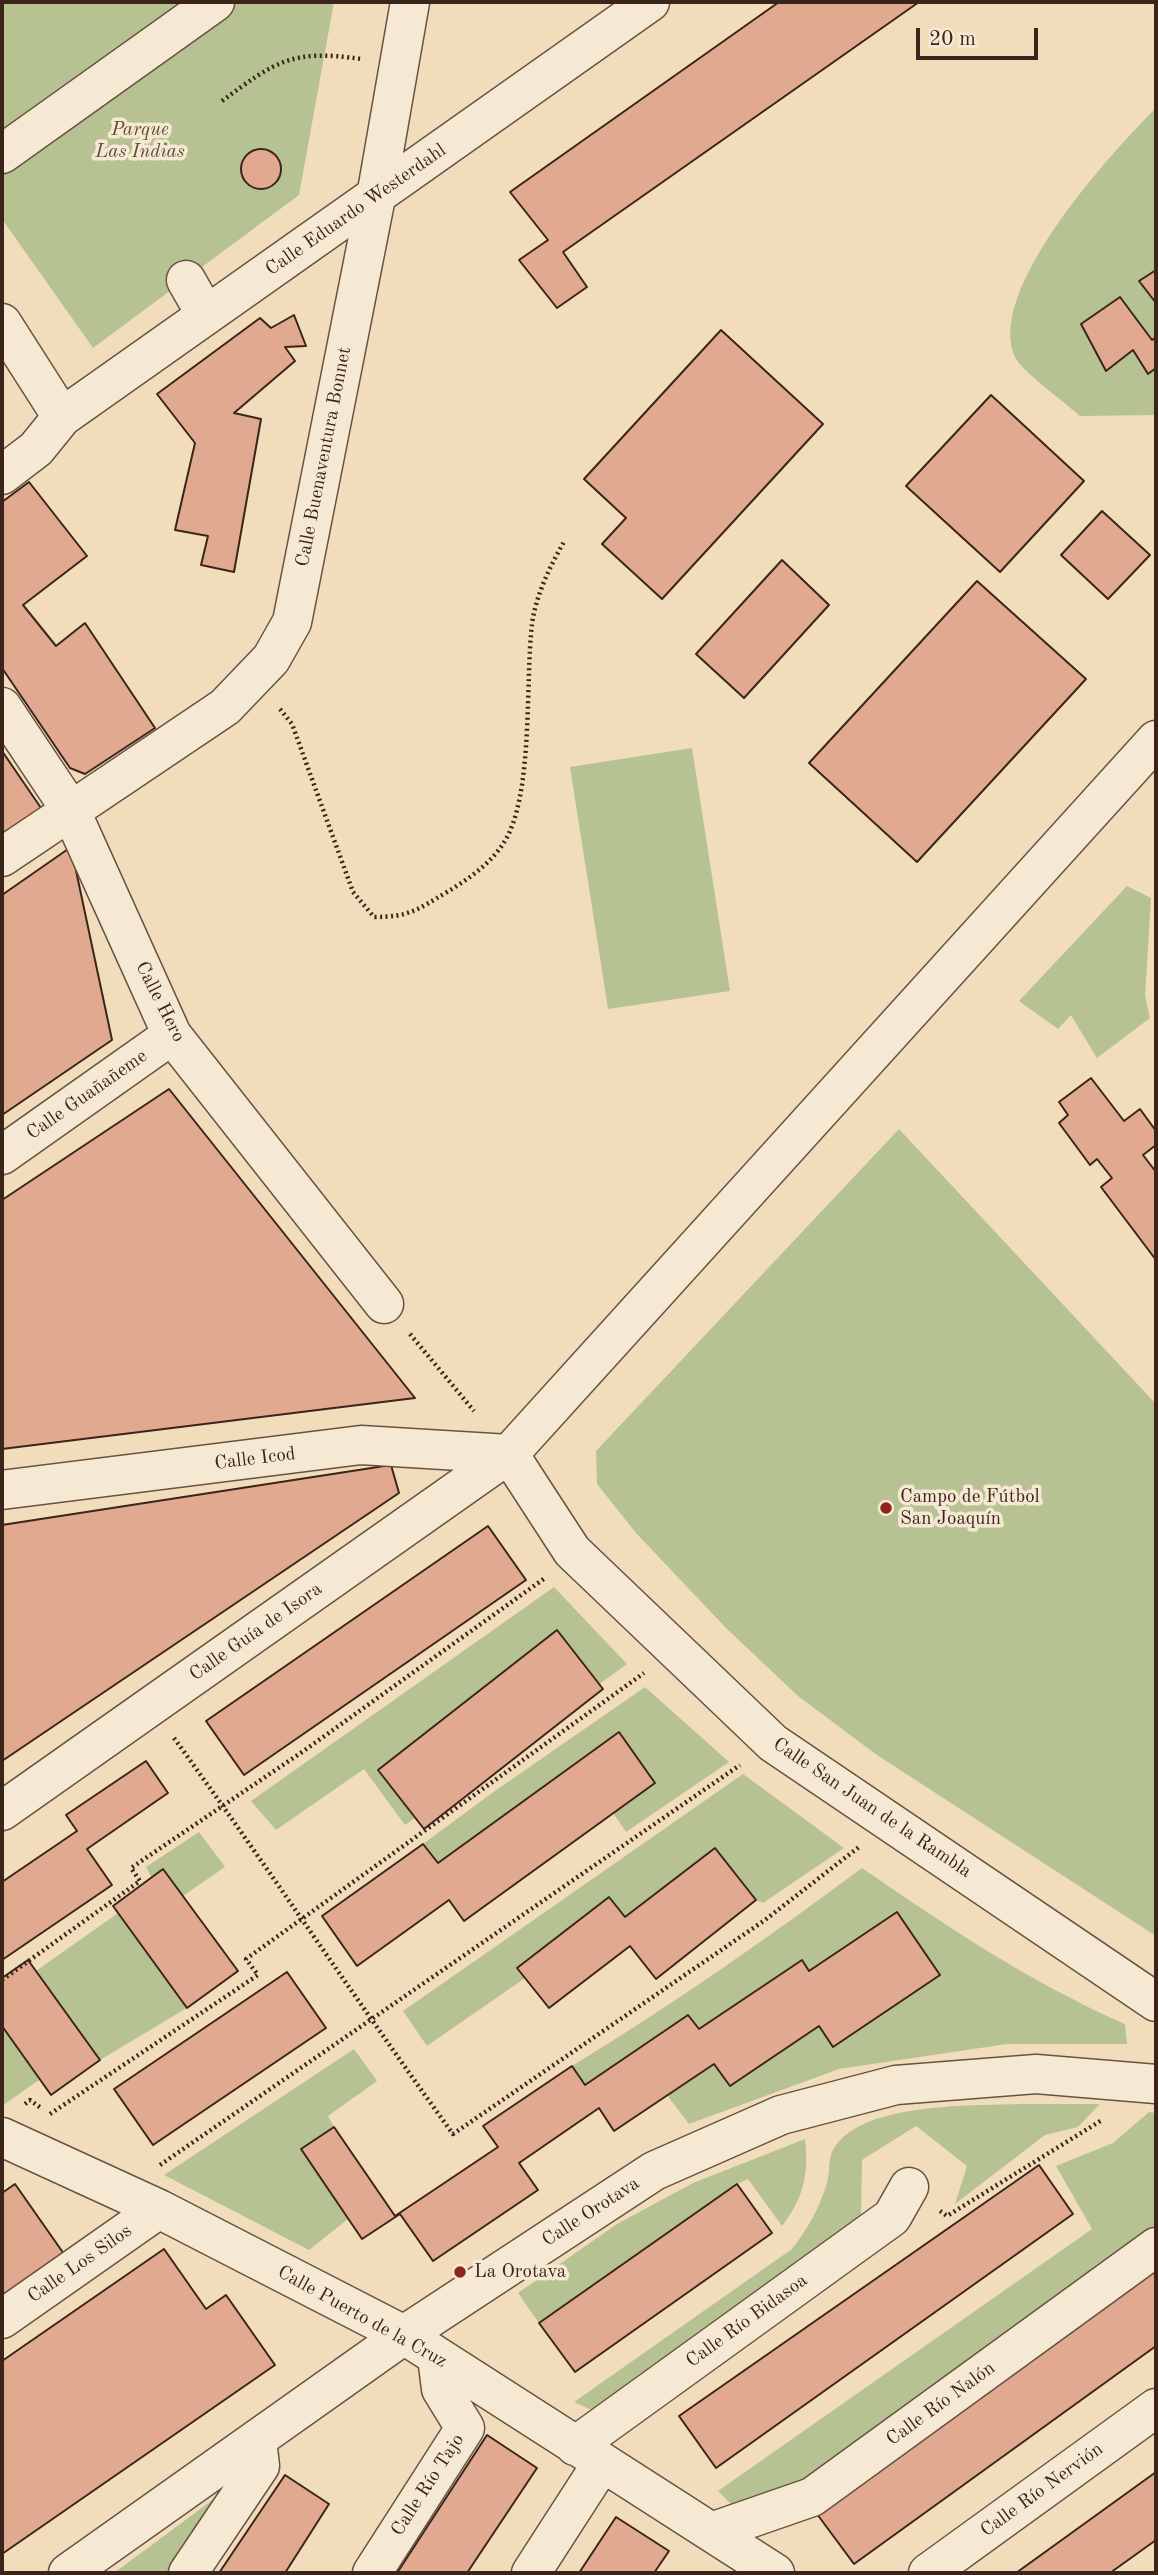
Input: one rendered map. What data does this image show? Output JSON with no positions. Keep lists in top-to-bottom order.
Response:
{
  "streets": {
    "street": [
      "Calle Eduardo Westerdahl",
      "Calle Buenaventura Bonnet",
      "Calle Hero",
      "Calle Guañañeme",
      "Calle Icod",
      "Calle Guía de Isora",
      "Calle San Juan de la Rambla",
      "Calle Orotava",
      "Calle Los Silos",
      "Calle Puerto de la Cruz",
      "Calle Río Bidasoa",
      "Calle Río Nalón",
      "Calle Río Tajo",
      "Calle Río Nervión"
    ]
  },
  "crossings": [
    ["Calle Eduardo Westerdahl", "Calle Buenaventura Bonnet"],
    ["Calle Buenaventura Bonnet", "Calle Hero"],
    ["Calle Hero", "Calle Guañañeme"],
    ["Calle Icod", "Calle Guía de Isora"],
    ["Calle Icod", "Calle San Juan de la Rambla"],
    ["Calle Guía de Isora", "Calle San Juan de la Rambla"],
    ["Calle Orotava", "Calle Puerto de la Cruz"],
    ["Calle Los Silos", "Calle Puerto de la Cruz"],
    ["Calle Puerto de la Cruz", "Calle Río Bidasoa"],
    ["Calle Puerto de la Cruz", "Calle Río Nalón"],
    ["Calle Puerto de la Cruz", "Calle Río Tajo"]
  ],
  "parks": ["Parque Las Indias"],
  "places": ["Campo de Fútbol San Joaquín", "La Orotava"],
  "scale_bar": "20 m"
}
